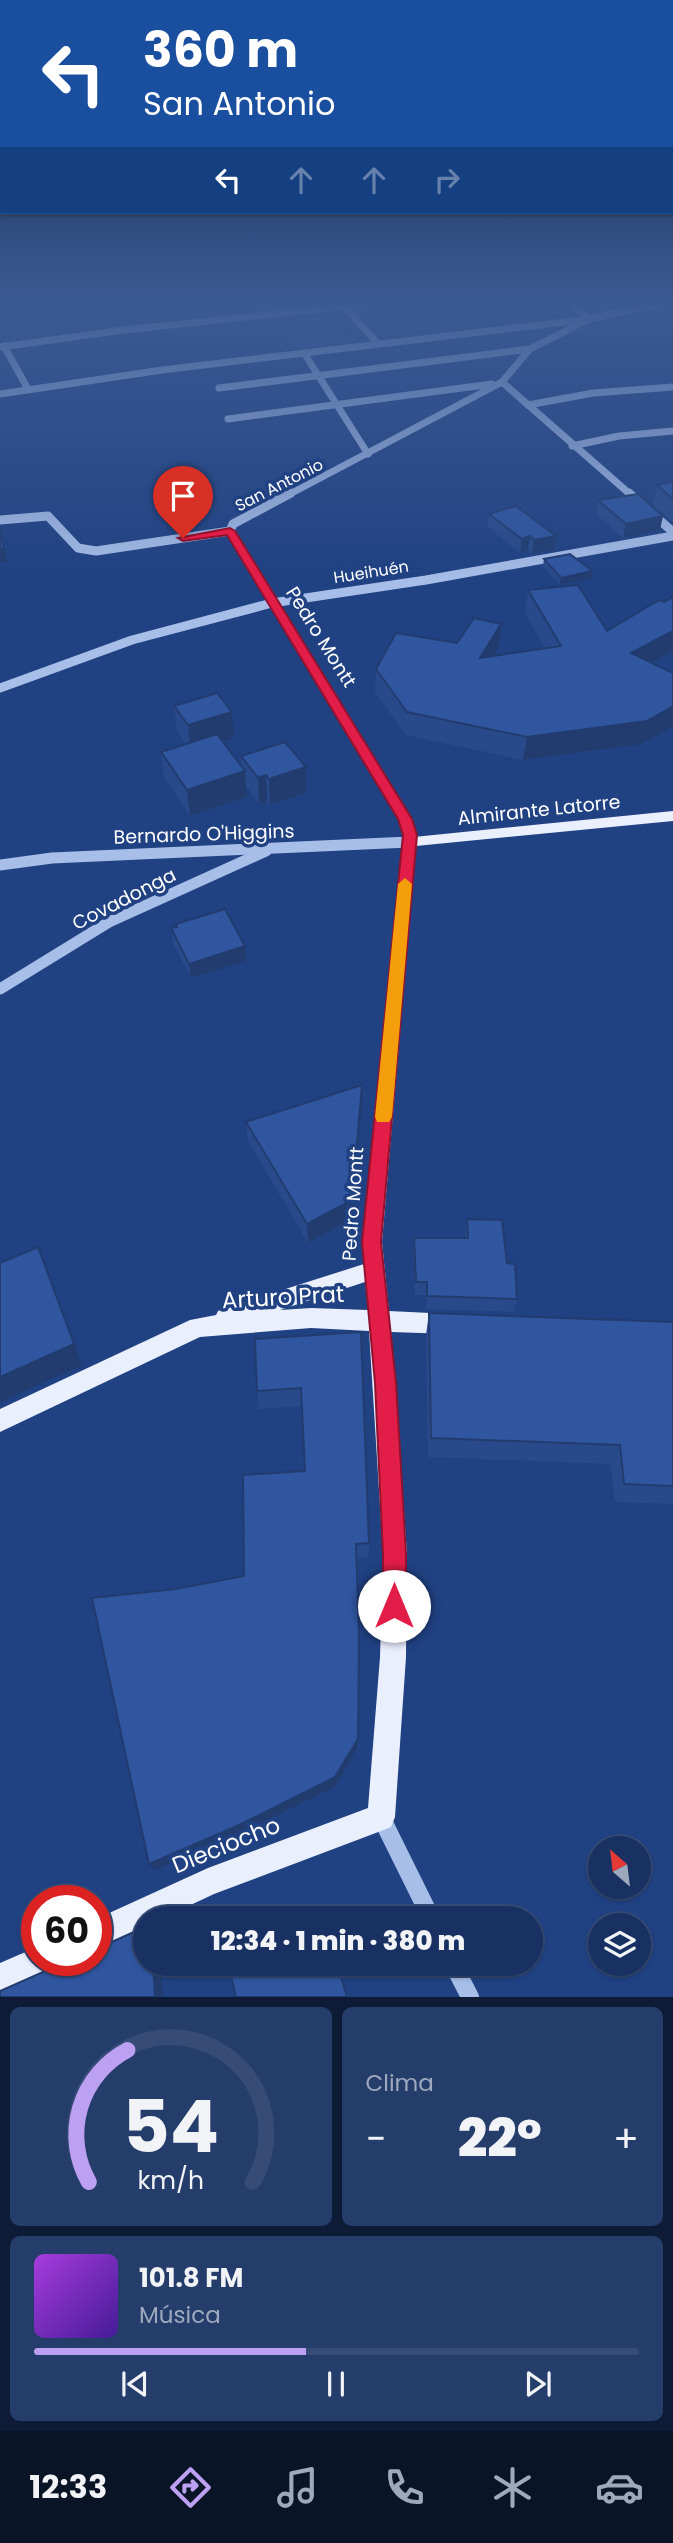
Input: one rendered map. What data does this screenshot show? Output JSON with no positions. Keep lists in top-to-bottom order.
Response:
{
  "streets": {
    "main road": [
      "Pedro Montt",
      "Almirante Latorre",
      "Arturo Prat",
      "Dieciocho"
    ],
    "street": [
      "San Antonio",
      "Hueihuén",
      "Bernardo O'Higgins",
      "Covadonga"
    ]
  },
  "crossings": [
    ["San Antonio", "Pedro Montt"],
    ["Hueihuén", "Pedro Montt"],
    ["Pedro Montt", "Almirante Latorre"],
    ["Pedro Montt", "Bernardo O'Higgins"],
    ["Pedro Montt", "Arturo Prat"],
    ["Pedro Montt", "Dieciocho"],
    ["Almirante Latorre", "Bernardo O'Higgins"],
    ["Bernardo O'Higgins", "Covadonga"]
  ],
  "north": "top left",
  "page": {
    "turn": ["360 m", "San Antonio"],
    "limit": "60",
    "trip": "12:34 · 1 min · 380 m",
    "tile": "Clima",
    "heat": ["−", "22°", "+"],
    "song": ["101.8 FM", "Música"],
    "tabs": "12:33",
    "gauge": ["54", "km/h"]
  }
}
